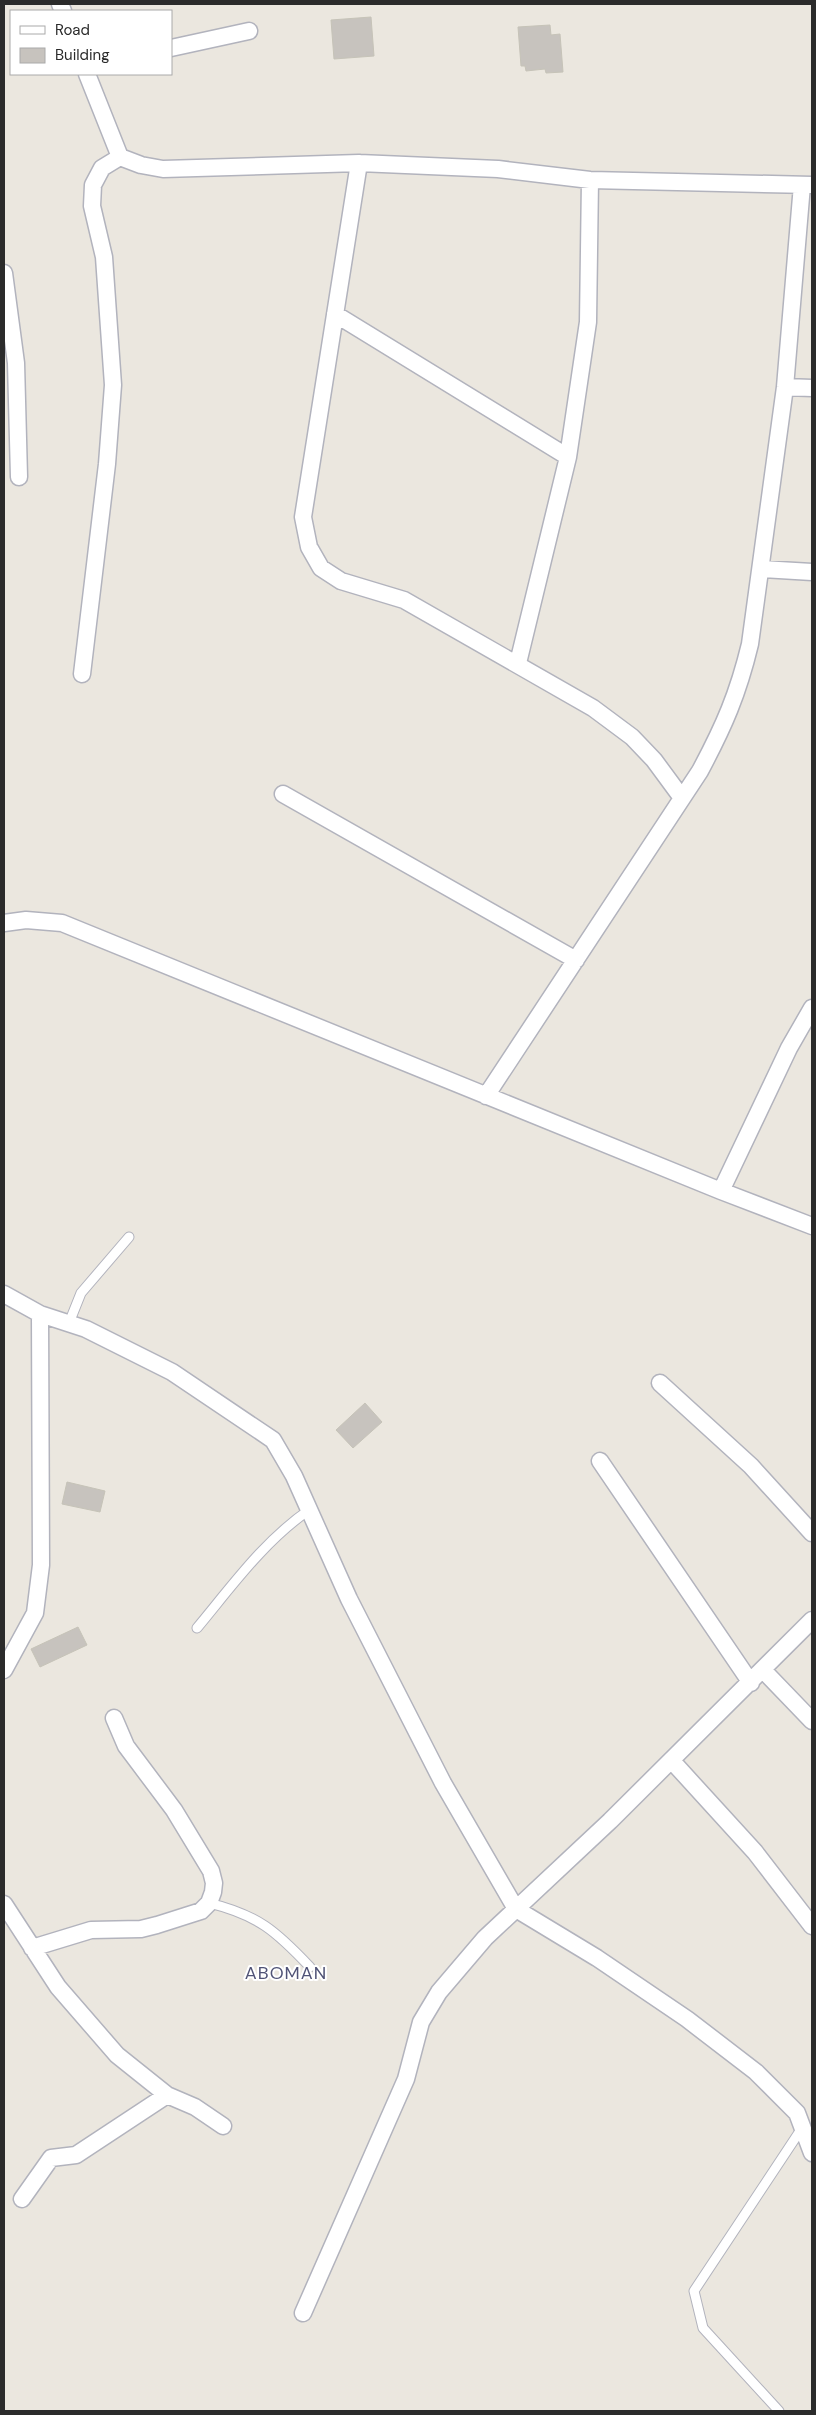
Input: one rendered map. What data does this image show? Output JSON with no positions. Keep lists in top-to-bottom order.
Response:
{
  "districts": ["ABOMAN"],
  "legend": ["Road", "Building"]
}
